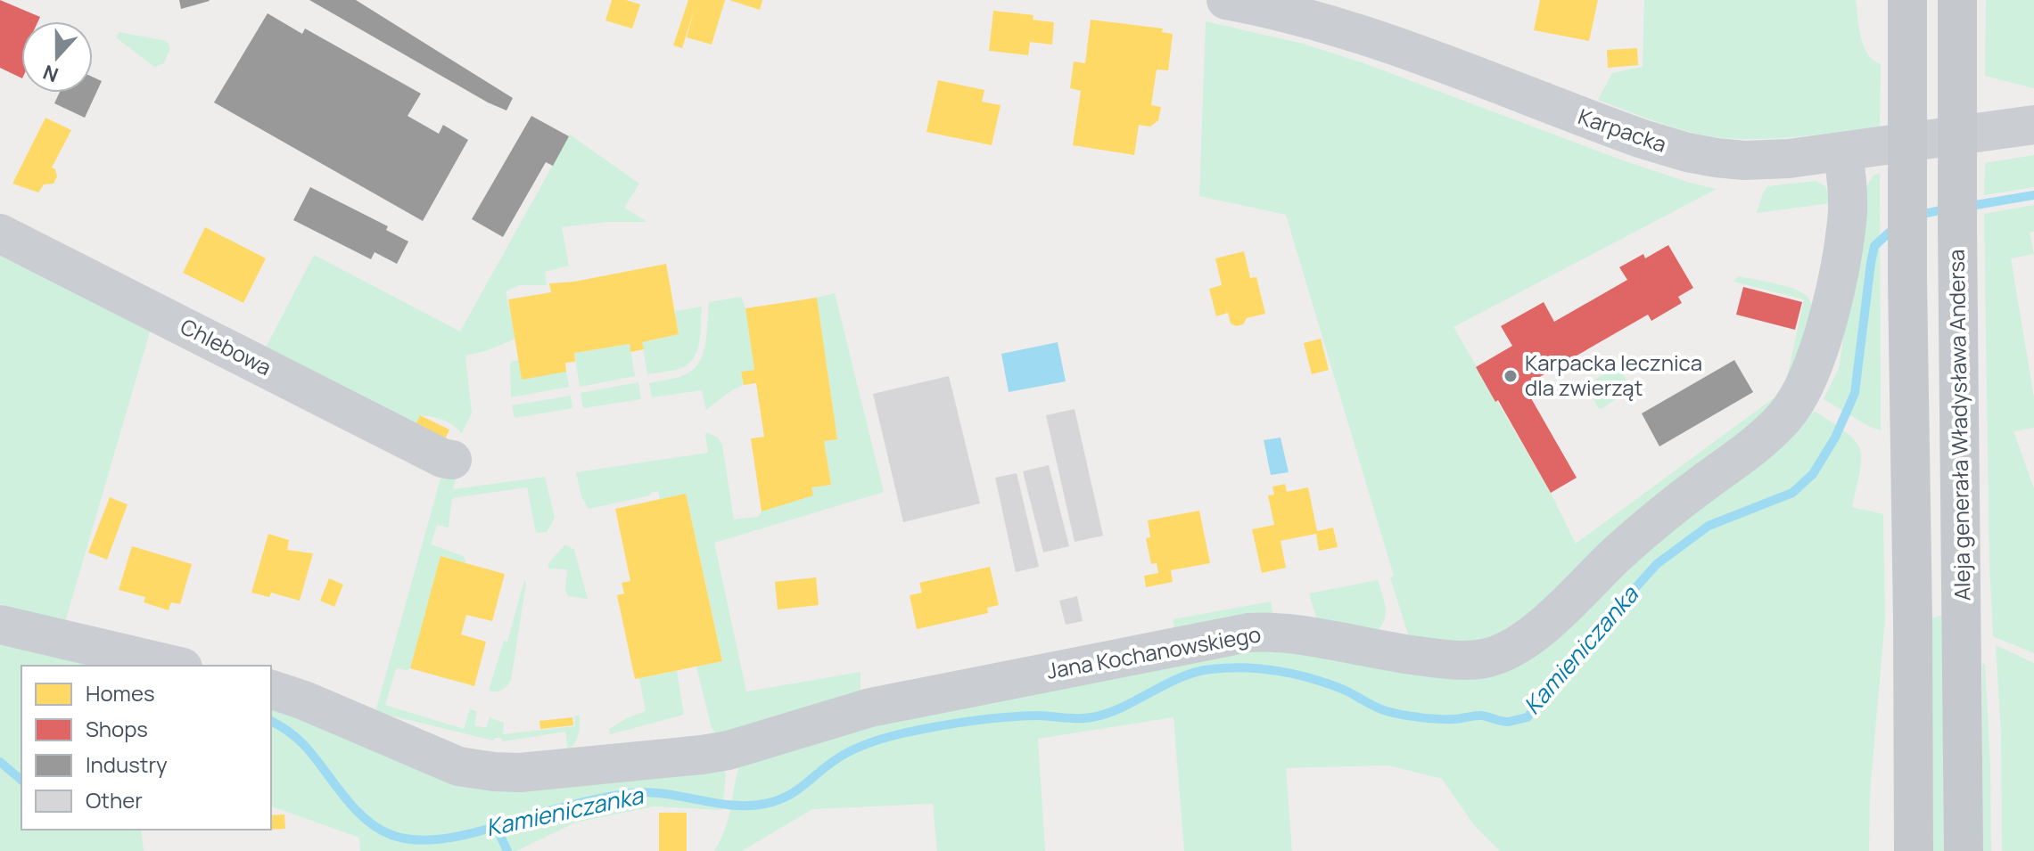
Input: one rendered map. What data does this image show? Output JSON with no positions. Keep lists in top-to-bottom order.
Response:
{
  "streets": {
    "main road": ["Aleja generała Władysława Andersa"],
    "street": ["Karpacka", "Chlebowa", "Jana Kochanowskiego"]
  },
  "crossings": [
    ["Karpacka", "Jana Kochanowskiego"]
  ],
  "water": ["Kamieniczanka"],
  "places": ["Karpacka lecznica dla zwierząt"],
  "legend": [
    "Homes",
    "Shops",
    "Industry",
    "Other"
  ],
  "north": "bottom"
}
